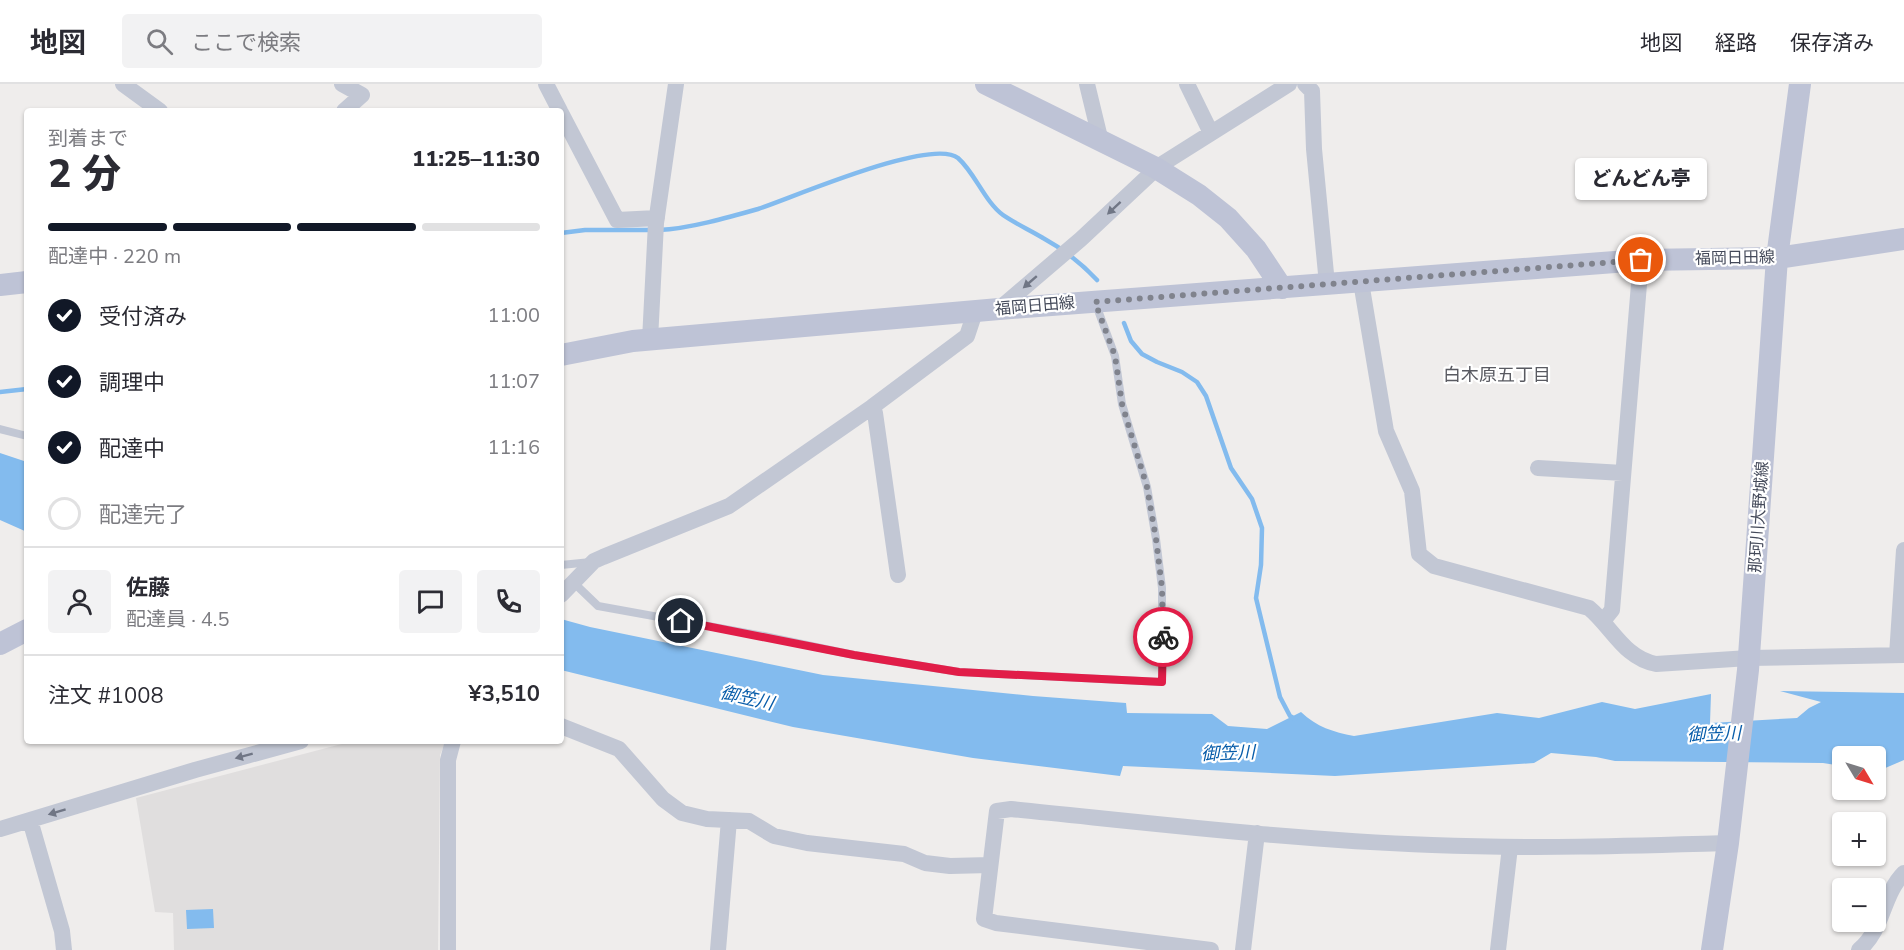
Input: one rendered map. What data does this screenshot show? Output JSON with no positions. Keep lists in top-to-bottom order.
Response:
{
  "streets": {
    "main road": ["福岡日田線", "那珂川大野城線"]
  },
  "crossings": [
    ["福岡日田線", "那珂川大野城線"]
  ],
  "districts": ["白木原五丁目"],
  "water": ["御笠川"],
  "places": ["どんどん亭"],
  "north": "bottom right",
  "page": {
    "header": "地図",
    "search": "ここで検索",
    "nav": ["地図", "経路", "保存済み"],
    "heading": ["2 分", "到着まで", "11:25–11:30"],
    "panel": [
      "佐藤",
      "配達員 · 4.5",
      "注文 #1008",
      "¥3,510"
    ],
    "bubble": "どんどん亭",
    "bar": "配達中 · 220 m",
    "list": [
      ["受付済み", "11:00"],
      ["調理中", "11:07"],
      ["配達中", "11:16"],
      "配達完了"
    ],
    "map_buttons": ["+", "−"]
  }
}
